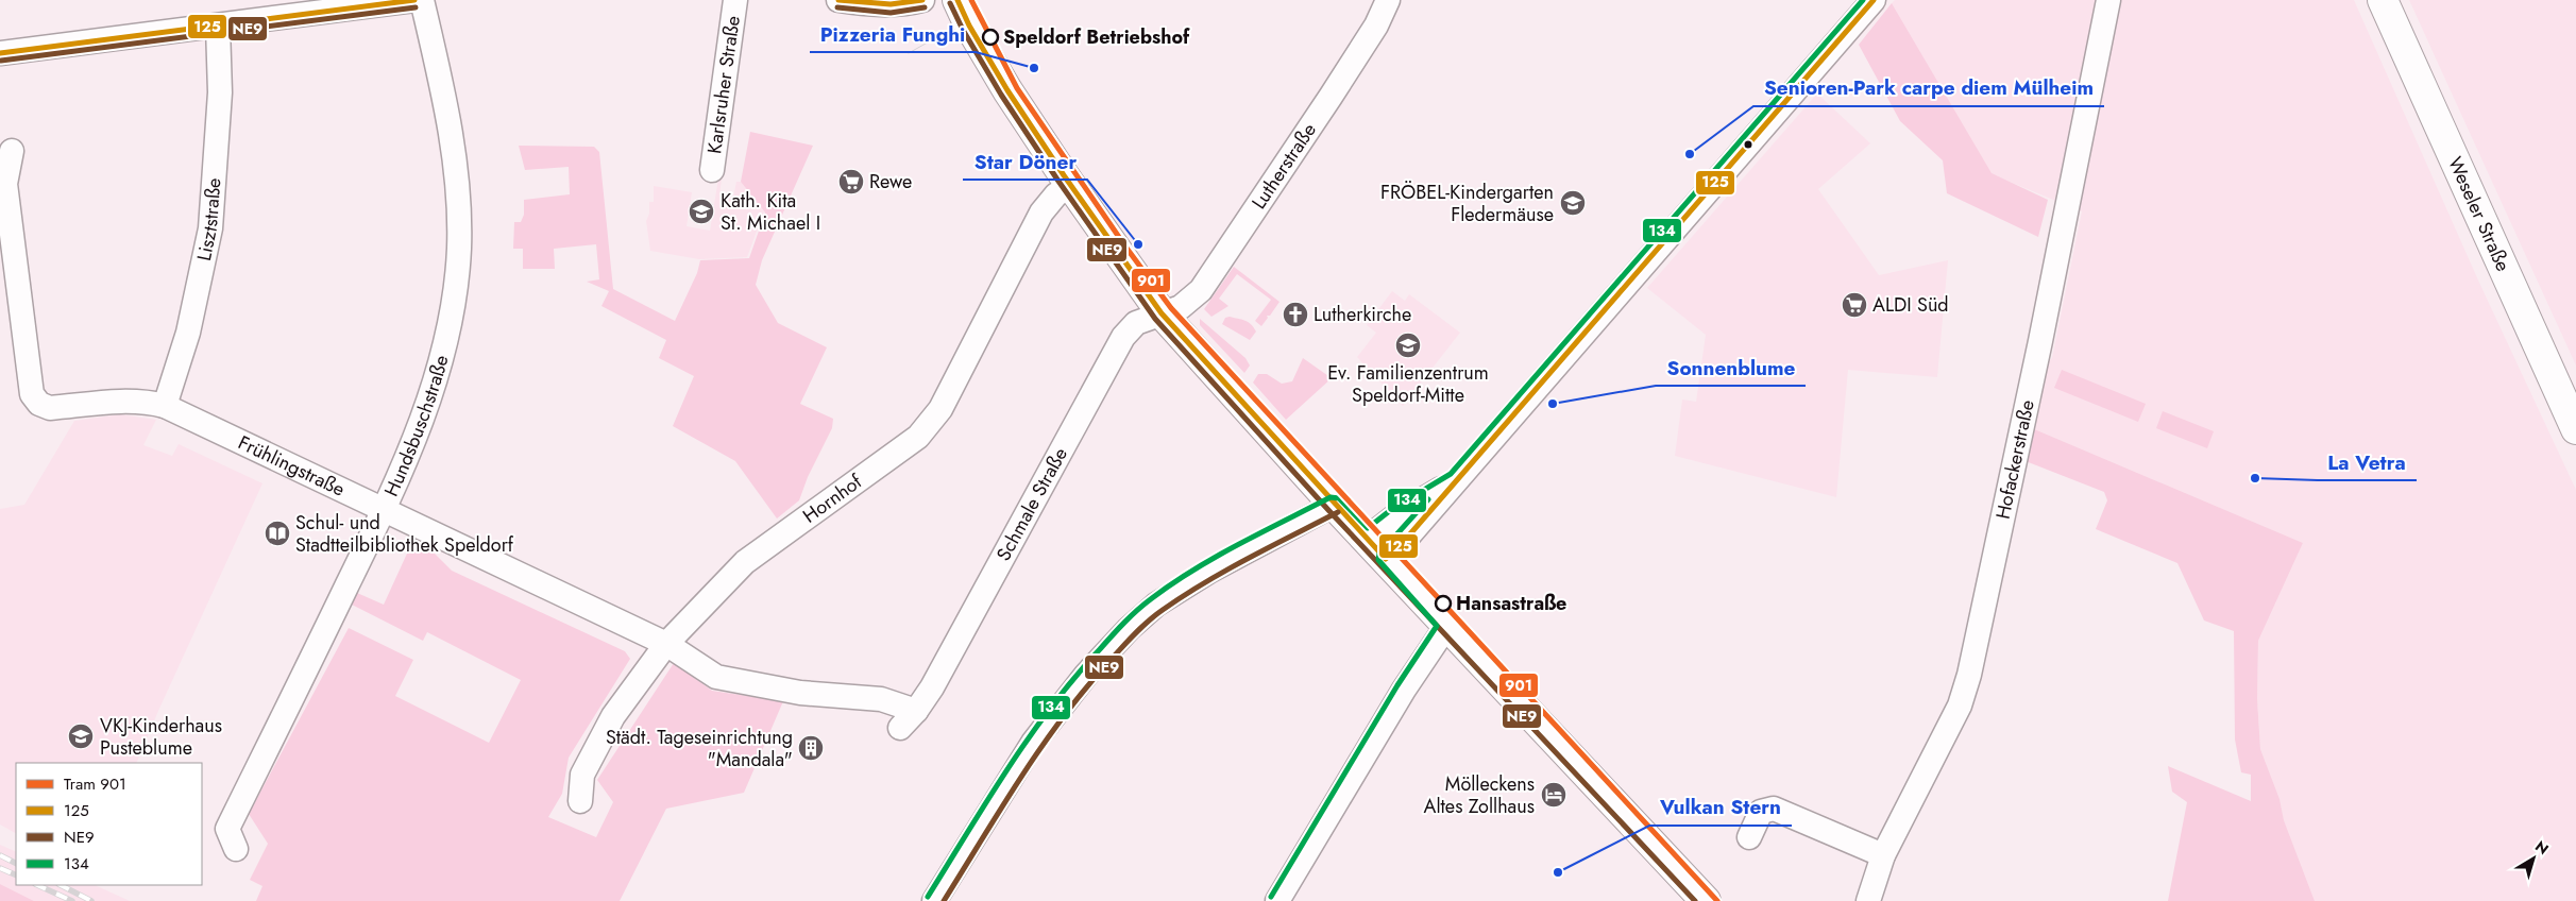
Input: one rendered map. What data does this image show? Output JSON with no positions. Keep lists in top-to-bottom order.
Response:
{
  "streets": {
    "main road": ["Weseler Straße"],
    "street": [
      "Karlsruher Straße",
      "Lutherstraße",
      "Lisztstraße",
      "Hundsbuschstraße",
      "Hofackerstraße",
      "Frühlingstraße",
      "Hornhof",
      "Schmale Straße"
    ]
  },
  "crossings": [
    ["Lutherstraße", "Schmale Straße"],
    ["Lisztstraße", "Frühlingstraße"],
    ["Hundsbuschstraße", "Frühlingstraße"],
    ["Frühlingstraße", "Hornhof"],
    ["Frühlingstraße", "Schmale Straße"],
    ["Hornhof", "Schmale Straße"]
  ],
  "places": {
    "other": [
      "Speldorf Betriebshof",
      "Pizzeria Funghi",
      "Senioren-Park carpe diem Mülheim",
      "Star Döner",
      "Sonnenblume",
      "La Vetra",
      "Hansastraße",
      "Vulkan Stern"
    ],
    "supermarket": ["Rewe", "ALDI Süd"],
    "school or university": [
      "FRÖBEL-Kindergarten Fledermäuse",
      "Kath. Kita St. Michael I",
      "Ev. Familienzentrum Speldorf-Mitte",
      "VKJ-Kinderhaus Pusteblume"
    ],
    "church": ["Lutherkirche"],
    "library": ["Schul- und Stadtteilbibliothek Speldorf"],
    "building": ["Städt. Tageseinrichtung \"Mandala\""],
    "hotel": ["Mölleckens Altes Zollhaus"]
  },
  "lines": [
    "tram line 901",
    "transit line 125",
    "transit line 134",
    "transit line NE9"
  ],
  "legend": [
    "Tram 901",
    "125",
    "NE9",
    "134"
  ],
  "north": "top right"
}
